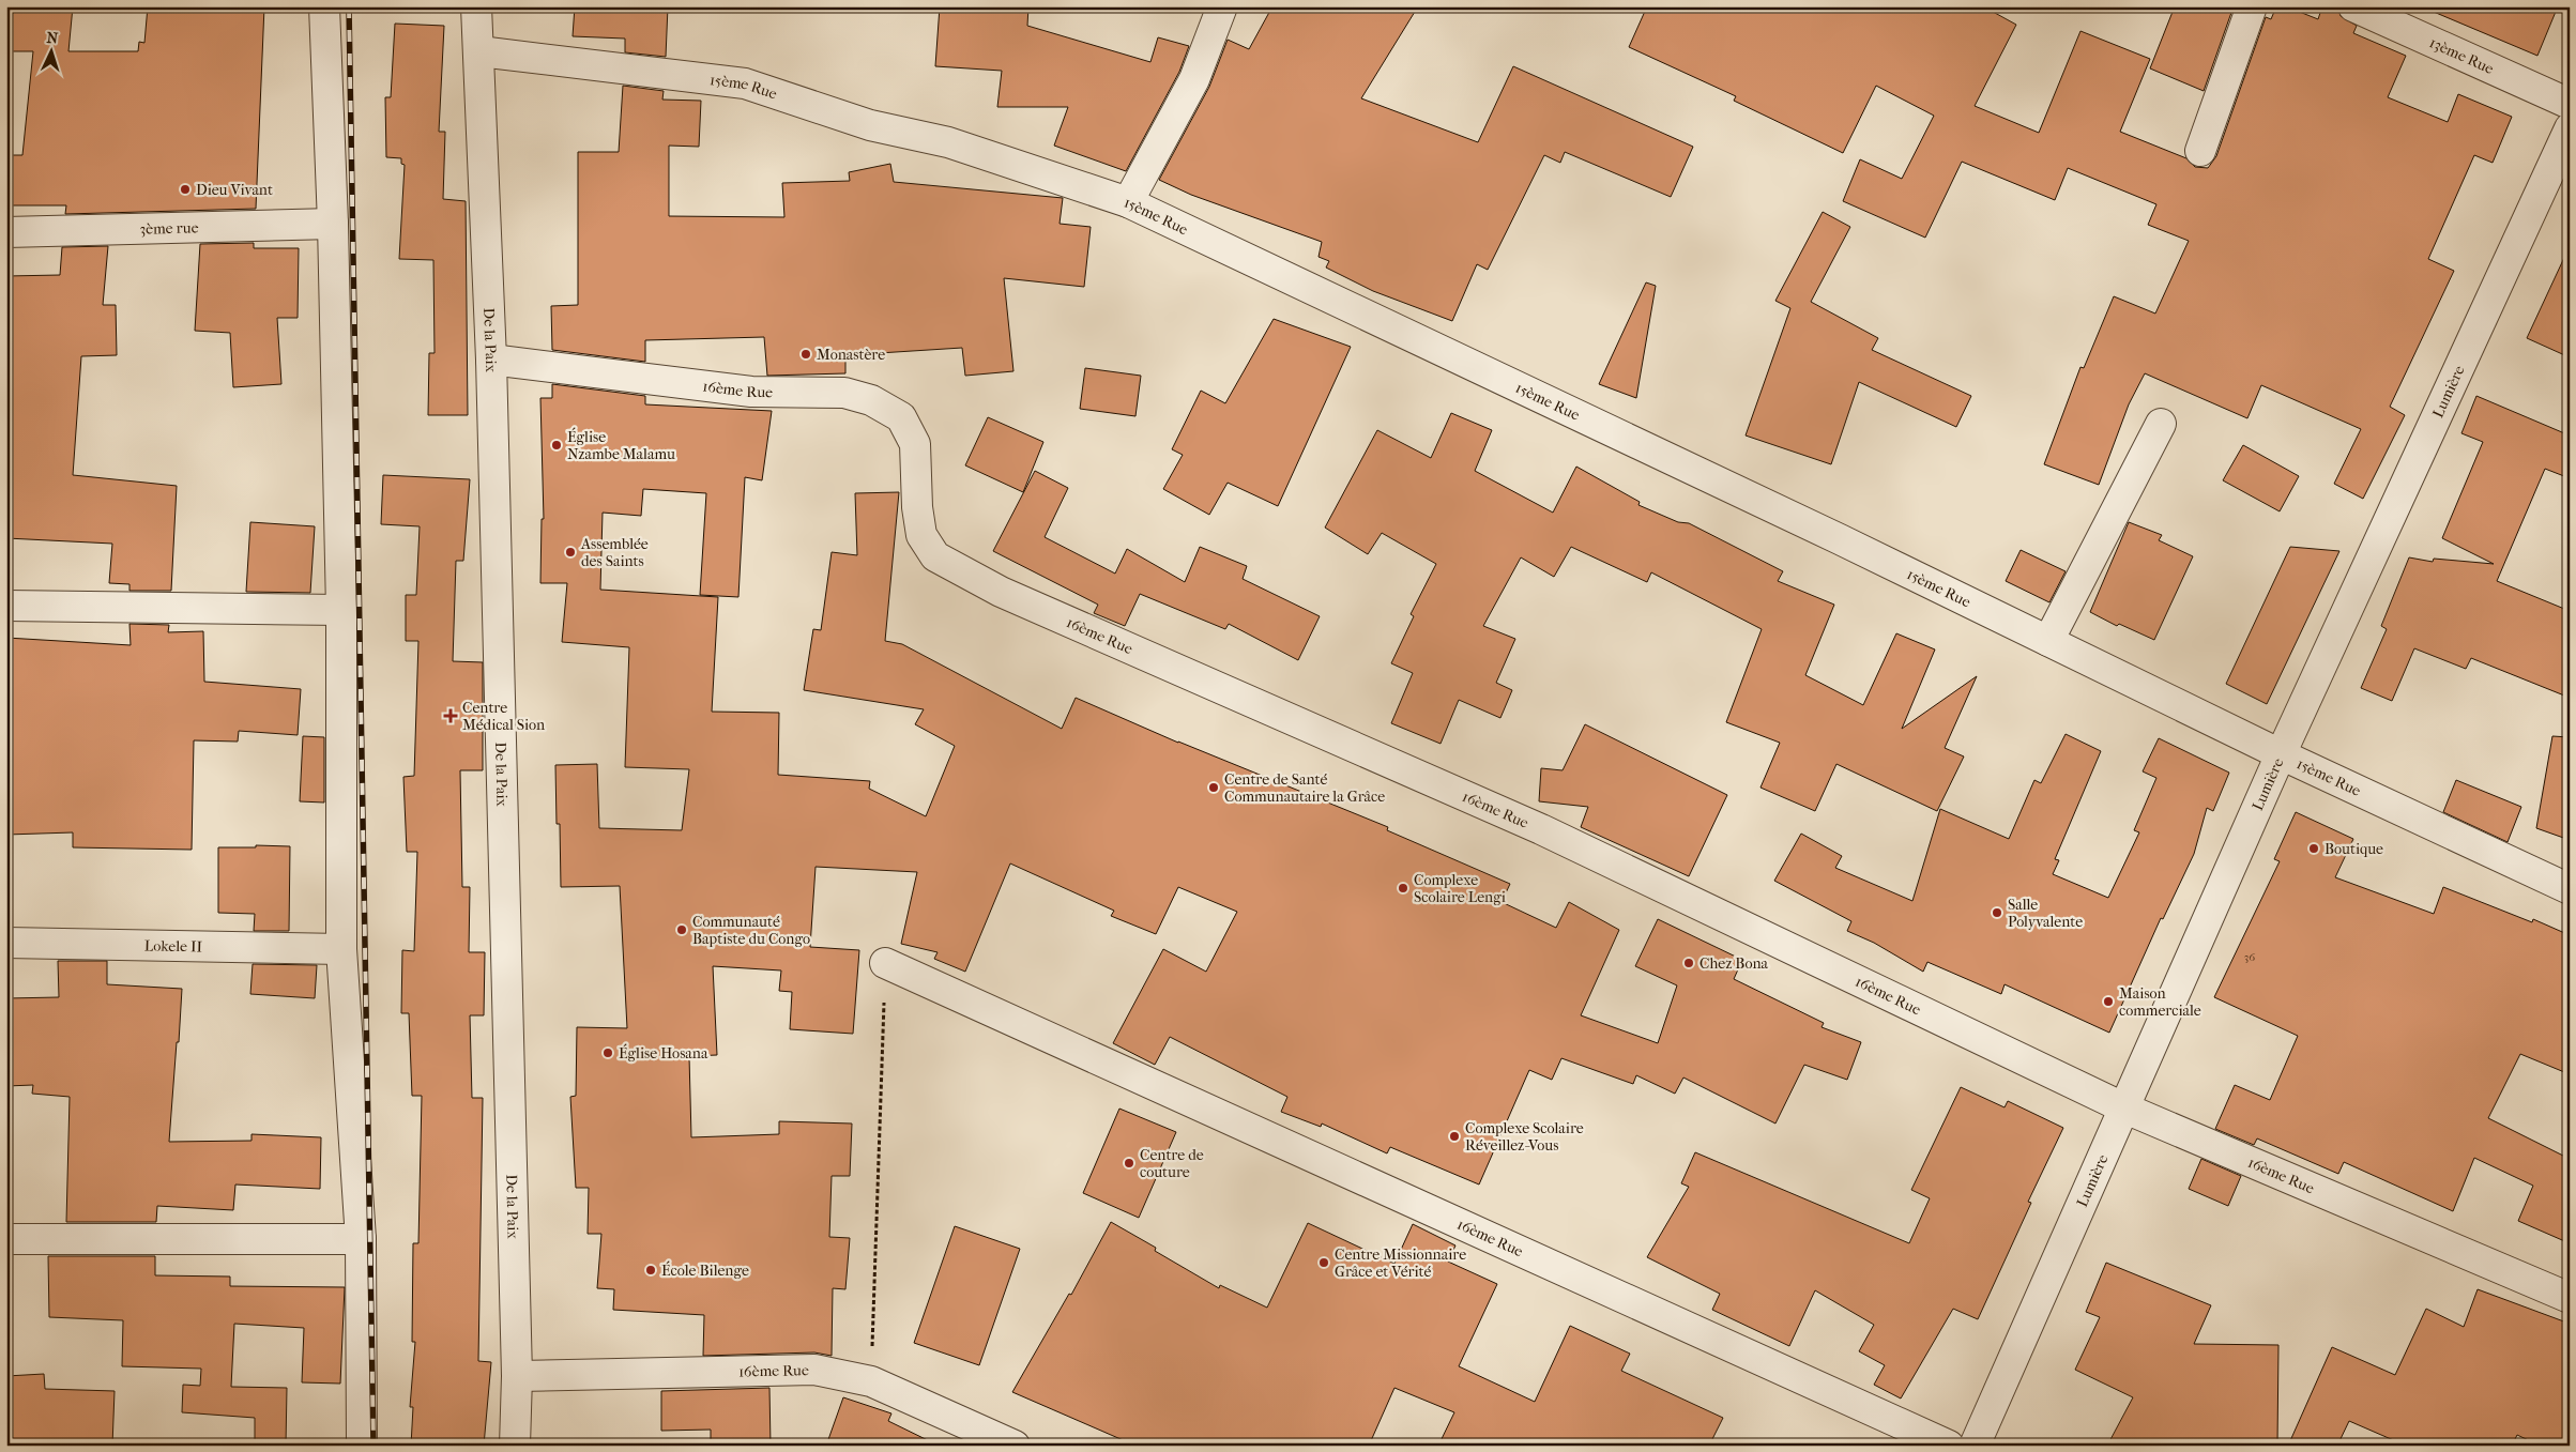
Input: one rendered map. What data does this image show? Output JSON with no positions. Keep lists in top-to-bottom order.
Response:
{
  "streets": {
    "street": [
      "13ème Rue",
      "15ème Rue",
      "3ème rue",
      "De la Paix",
      "16ème Rue",
      "Lumière",
      "Lokele II"
    ]
  },
  "crossings": [
    ["15ème Rue", "De la Paix"],
    ["15ème Rue", "Lumière"],
    ["De la Paix", "16ème Rue"],
    ["16ème Rue", "Lumière"]
  ],
  "places": {
    "other": [
      "Dieu Vivant",
      "Monastère",
      "Église Nzambe Malamu",
      "Assemblée des Saints",
      "Centre de Santé Communautaire la Grâce",
      "Boutique",
      "Complexe Scolaire Lengi",
      "Salle Polyvalente",
      "Communauté Baptiste du Congo",
      "Chez Bona",
      "Maison commerciale",
      "Église Hosana",
      "Complexe Scolaire Réveillez-Vous",
      "Centre de couture",
      "Centre Missionnaire Grâce et Vérité",
      "École Bilenge"
    ],
    "health": ["Centre Médical Sion"]
  },
  "house_numbers": ["36"],
  "north": "top"
}
